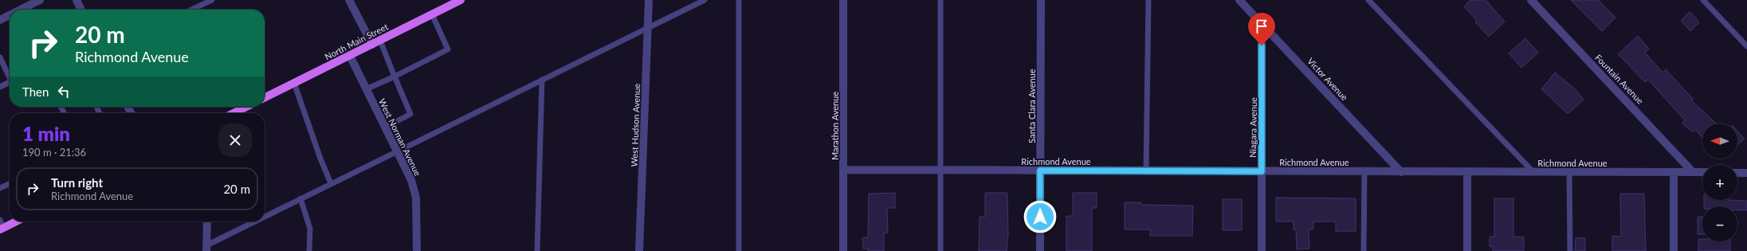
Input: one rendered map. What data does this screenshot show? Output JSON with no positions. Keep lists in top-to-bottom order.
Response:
{
  "streets": {
    "main road": ["North Main Street"],
    "street": [
      "Victor Avenue",
      "Fountain Avenue",
      "Santa Clara Avenue",
      "West Hudson Avenue",
      "Marathon Avenue",
      "Niagara Avenue",
      "West Norman Avenue",
      "Richmond Avenue"
    ]
  },
  "crossings": [
    ["North Main Street", "West Norman Avenue"],
    ["Victor Avenue", "Niagara Avenue"],
    ["Victor Avenue", "Richmond Avenue"],
    ["Fountain Avenue", "Richmond Avenue"],
    ["Santa Clara Avenue", "Richmond Avenue"],
    ["Marathon Avenue", "Richmond Avenue"],
    ["Niagara Avenue", "Richmond Avenue"]
  ],
  "north": "left",
  "page": {
    "turn": ["20 m", "Richmond Avenue"],
    "then": "Then",
    "heading": ["1 min", "190 m · 21:36"],
    "map_buttons": ["+", "−"],
    "list": [
      {
        "name": "Turn right",
        "note": "Richmond Avenue",
        "value": "20 m"
      }
    ]
  }
}
